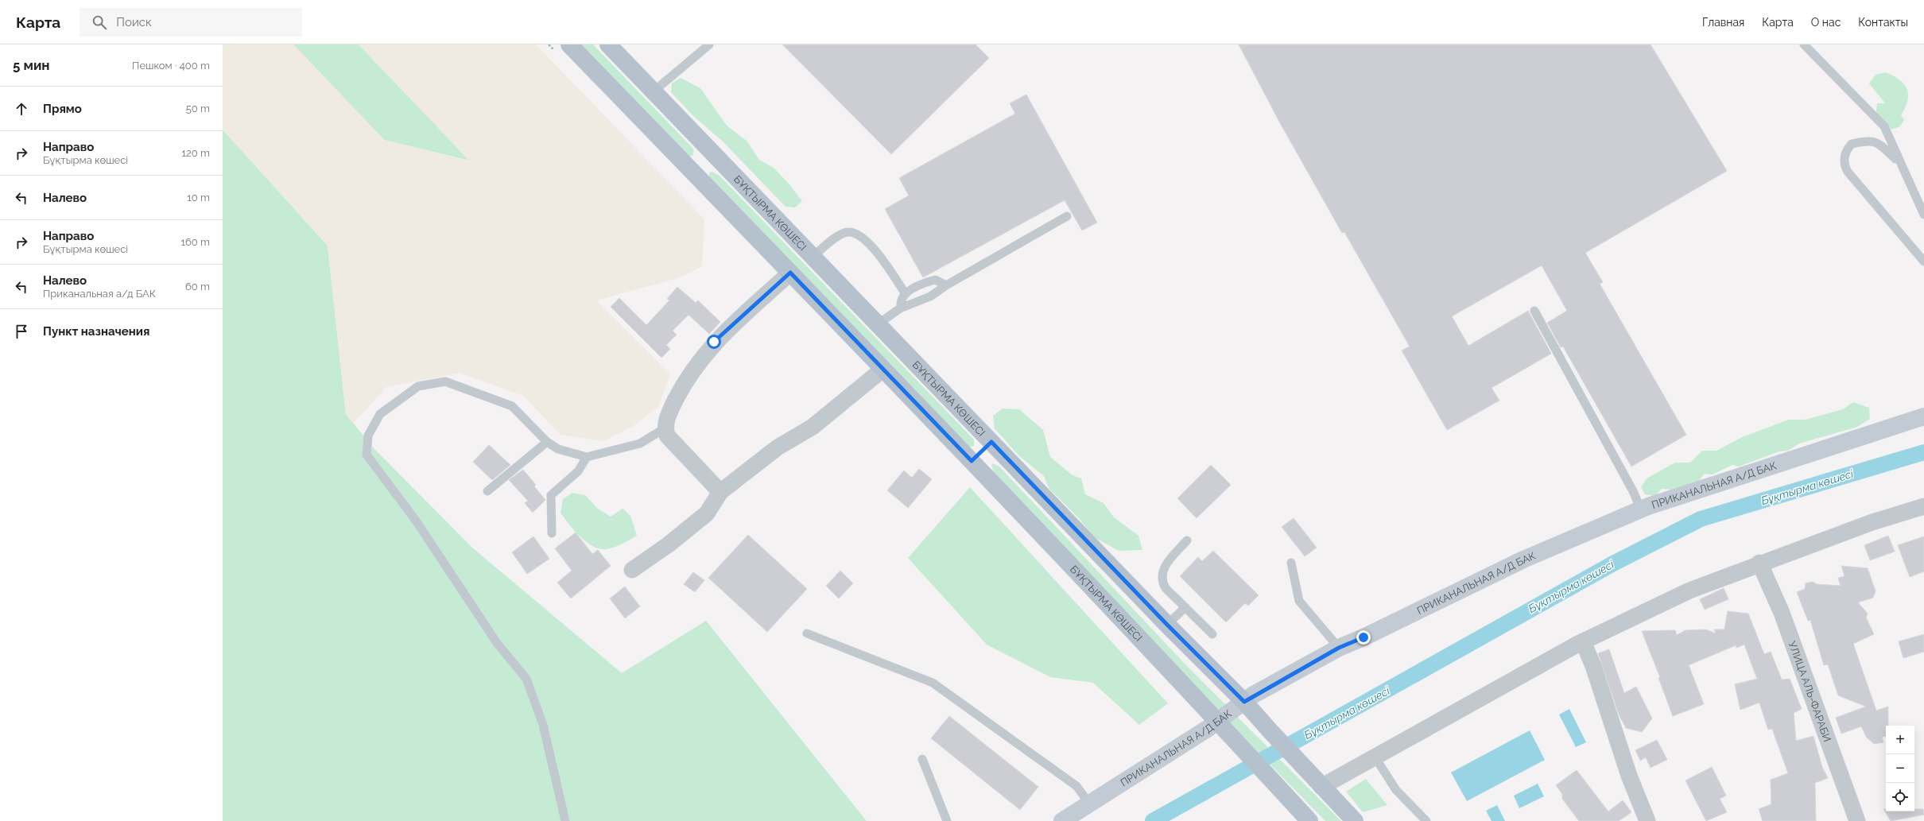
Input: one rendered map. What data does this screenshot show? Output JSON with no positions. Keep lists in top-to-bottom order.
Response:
{
  "streets": {
    "main road": ["БҰҚТЫРМА КӨШЕСІ", "ПРИКАНАЛЬНАЯ А/Д БАК"],
    "street": ["УЛИЦА АЛЬ-ФАРАБИ"]
  },
  "crossings": [
    ["БҰҚТЫРМА КӨШЕСІ", "ПРИКАНАЛЬНАЯ А/Д БАК"]
  ],
  "water": ["Бұқтырма көшесі"],
  "page": {
    "header": "Карта",
    "search": "Поиск",
    "nav": [
      "Главная",
      "Карта",
      "О нас",
      "Контакты"
    ],
    "heading": ["5 мин", "Пешком · 400 m"],
    "list": [
      ["Прямо", "50 m"],
      ["Направо", "Бұқтырма көшесі", "120 m"],
      ["Налево", "10 m"],
      ["Направо", "Бұқтырма көшесі", "160 m"],
      ["Налево", "Приканальная а/д БАК", "60 m"],
      "Пункт назначения"
    ],
    "map_buttons": ["+", "−"]
  }
}
